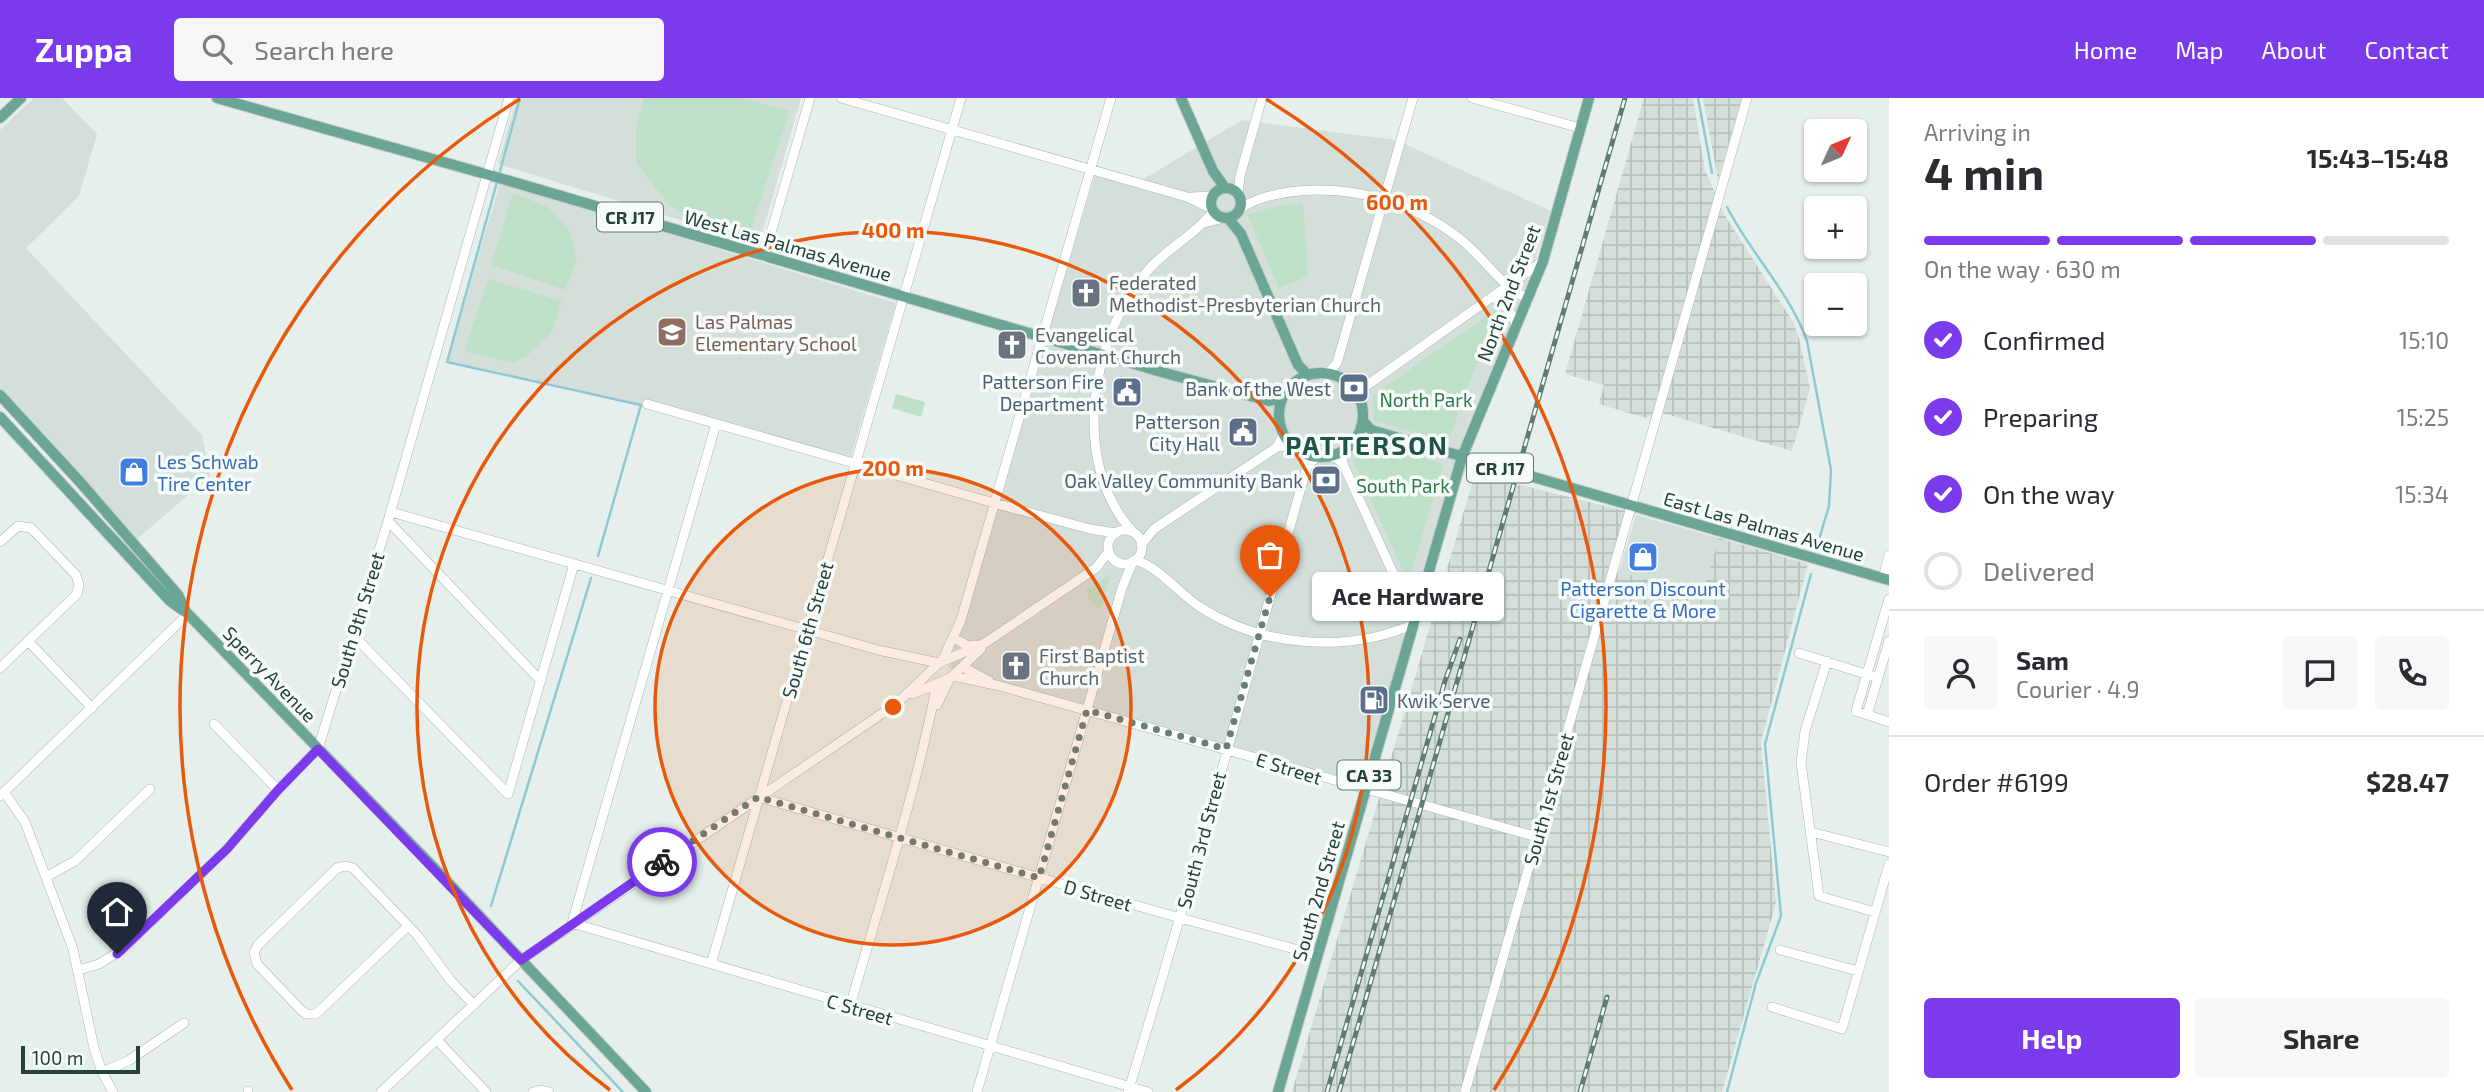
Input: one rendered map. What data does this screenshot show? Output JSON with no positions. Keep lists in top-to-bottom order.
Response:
{
  "streets": {
    "main road": [
      "CR J17",
      "West Las Palmas Avenue",
      "North 2nd Street",
      "East Las Palmas Avenue",
      "Sperry Avenue",
      "CA 33",
      "South 2nd Street"
    ],
    "street": [
      "South 9th Street",
      "South 6th Street",
      "E Street",
      "South 1st Street",
      "South 3rd Street",
      "D Street",
      "C Street"
    ]
  },
  "crossings": [
    ["CR J17", "West Las Palmas Avenue"],
    ["CR J17", "North 2nd Street"],
    ["CR J17", "East Las Palmas Avenue"],
    ["CR J17", "South 1st Street"],
    ["CR J17", "South 3rd Street"],
    ["CR J17", "South 2nd Street"],
    ["West Las Palmas Avenue", "South 9th Street"],
    ["West Las Palmas Avenue", "South 6th Street"],
    ["West Las Palmas Avenue", "South 3rd Street"],
    ["North 2nd Street", "South 2nd Street"],
    ["East Las Palmas Avenue", "South 1st Street"],
    ["South 9th Street", "Sperry Avenue"],
    ["South 6th Street", "D Street"],
    ["South 6th Street", "C Street"],
    ["E Street", "South 1st Street"],
    ["E Street", "South 3rd Street"],
    ["E Street", "South 2nd Street"],
    ["South 3rd Street", "D Street"],
    ["South 3rd Street", "C Street"],
    ["South 2nd Street", "D Street"]
  ],
  "districts": ["PATTERSON"],
  "parks": ["North Park", "South Park"],
  "places": {
    "church": ["Federated Methodist-Presbyterian Church", "Evangelical Covenant Church", "First Baptist Church"],
    "school or university": ["Las Palmas Elementary School"],
    "bank": ["Bank of the West", "Oak Valley Community Bank"],
    "public building": ["Patterson Fire Department", "Patterson City Hall"],
    "shop": ["Les Schwab Tire Center", "Patterson Discount Cigarette & More"],
    "other": ["Ace Hardware"],
    "fuel station": ["Kwik Serve"]
  },
  "scale_bar": "100 m",
  "north": "top right",
  "page": {
    "header": "Zuppa",
    "search": "Search here",
    "nav": [
      "Home",
      "Map",
      "About",
      "Contact"
    ],
    "heading": ["4 min", "Arriving in", "15:43–15:48"],
    "panel": [
      "Sam",
      "Courier · 4.9",
      "Order #6199",
      "$28.47"
    ],
    "map_buttons": ["+", "−"],
    "bar": "On the way · 630 m",
    "list": [
      ["Confirmed", "15:10"],
      ["Preparing", "15:25"],
      ["On the way", "15:34"],
      "Delivered"
    ],
    "bubble": "Ace Hardware",
    "buttons": ["Help", "Share"],
    "scale": "100 m"
  },
  "rings": ["600 m", "400 m", "200 m"]
}
